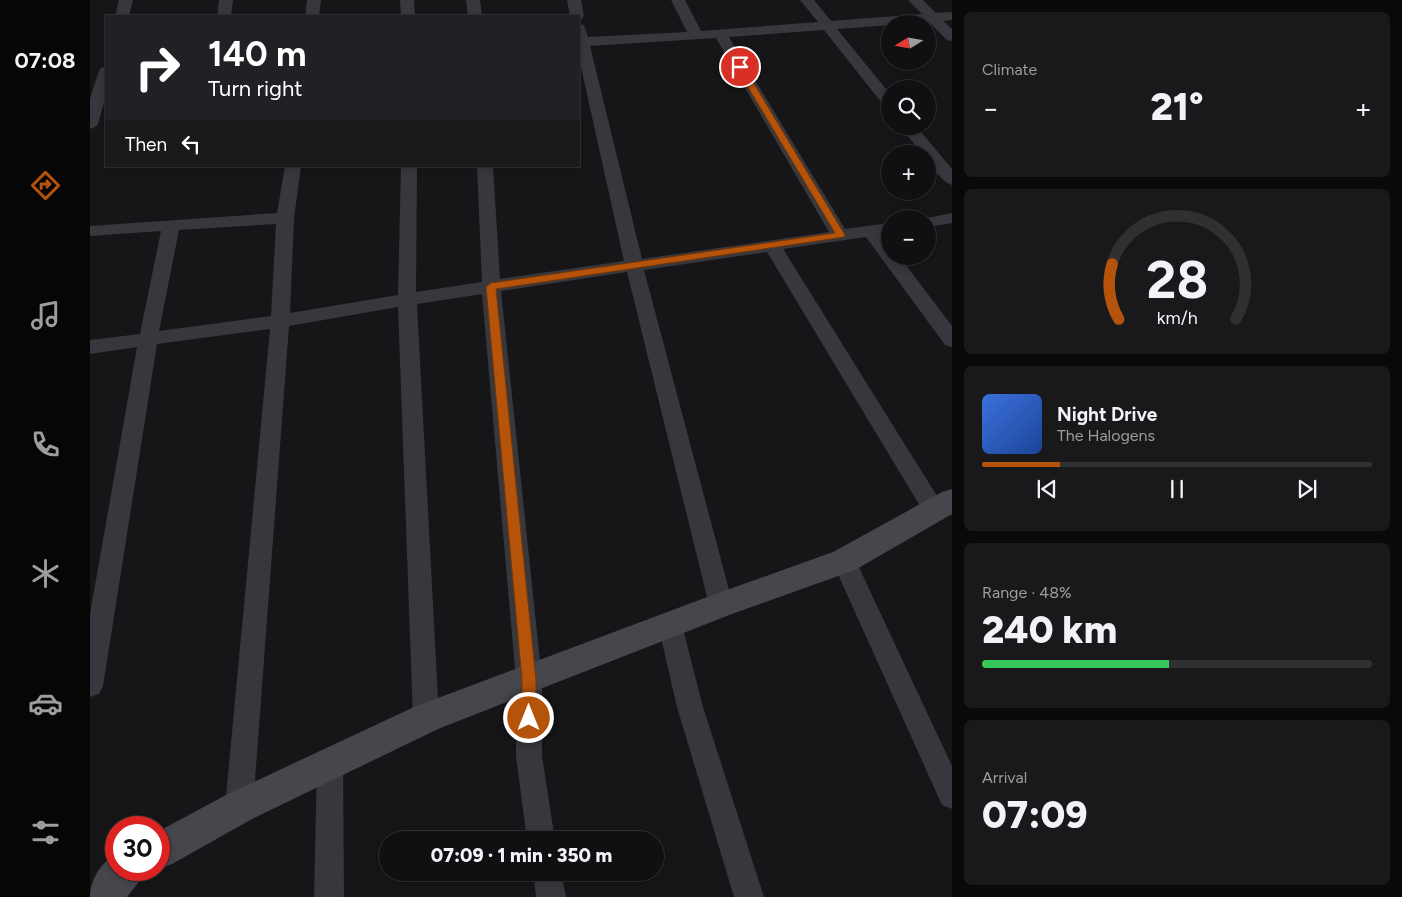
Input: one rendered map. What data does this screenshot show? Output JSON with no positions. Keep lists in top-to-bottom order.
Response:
{
  "north": "left",
  "page": {
    "tabs": "07:08",
    "tile": [
      "Climate",
      ["Range · 48%", "240 km"],
      ["Arrival", "07:09"]
    ],
    "map_buttons": ["+", "−"],
    "turn": ["140 m", "Turn right"],
    "heat": ["−", "21°", "+"],
    "then": "Then",
    "song": ["Night Drive", "The Halogens"],
    "limit": "30",
    "trip": "07:09 · 1 min · 350 m",
    "gauge": ["28", "km/h"]
  }
}
